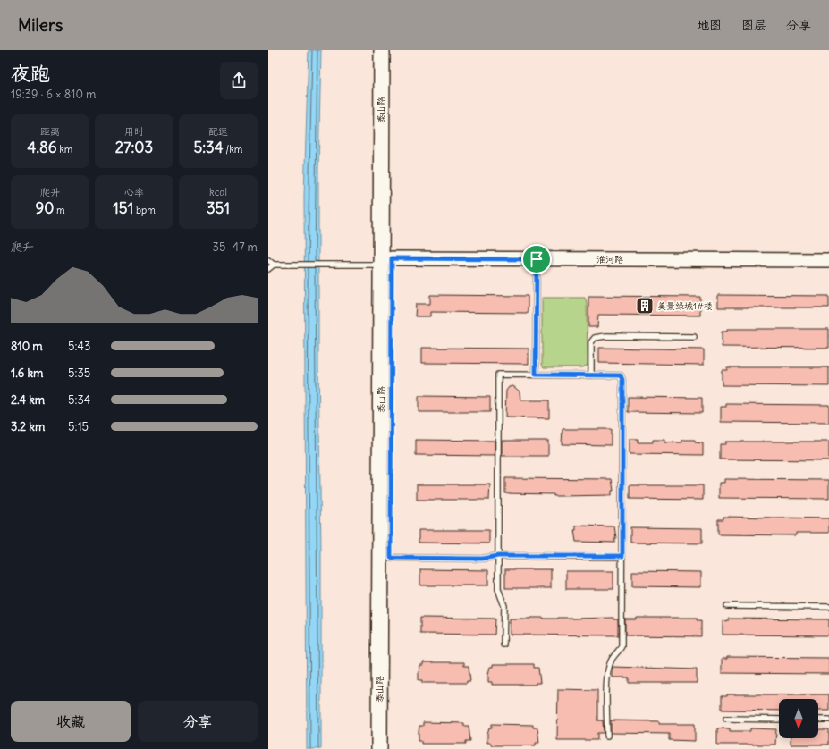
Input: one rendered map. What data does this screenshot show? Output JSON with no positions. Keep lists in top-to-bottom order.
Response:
{
  "streets": {
    "main road": ["泰山路"],
    "street": ["淮河路"]
  },
  "crossings": [
    ["泰山路", "淮河路"]
  ],
  "places": {
    "building": ["美景绿城1#楼"]
  },
  "north": "bottom",
  "page": {
    "header": "Milers",
    "nav": ["地图", "图层", "分享"],
    "heading": ["夜跑", "19:39 · 6 × 810 m"],
    "stats": [
      ["距离", "4.86 km"],
      ["用时", "27:03"],
      ["配速", "5:34 /km"],
      ["爬升", "90 m"],
      ["心率", "151 bpm"],
      ["kcal", "351"]
    ],
    "chart": ["爬升", "35–47 m"],
    "list": [
      {
        "name": "810 m",
        "note": "5:43"
      },
      {
        "name": "1.6 km",
        "note": "5:35"
      },
      {
        "name": "2.4 km",
        "note": "5:34"
      },
      {
        "name": "3.2 km",
        "note": "5:15"
      }
    ],
    "buttons": ["收藏", "分享"]
  }
}
